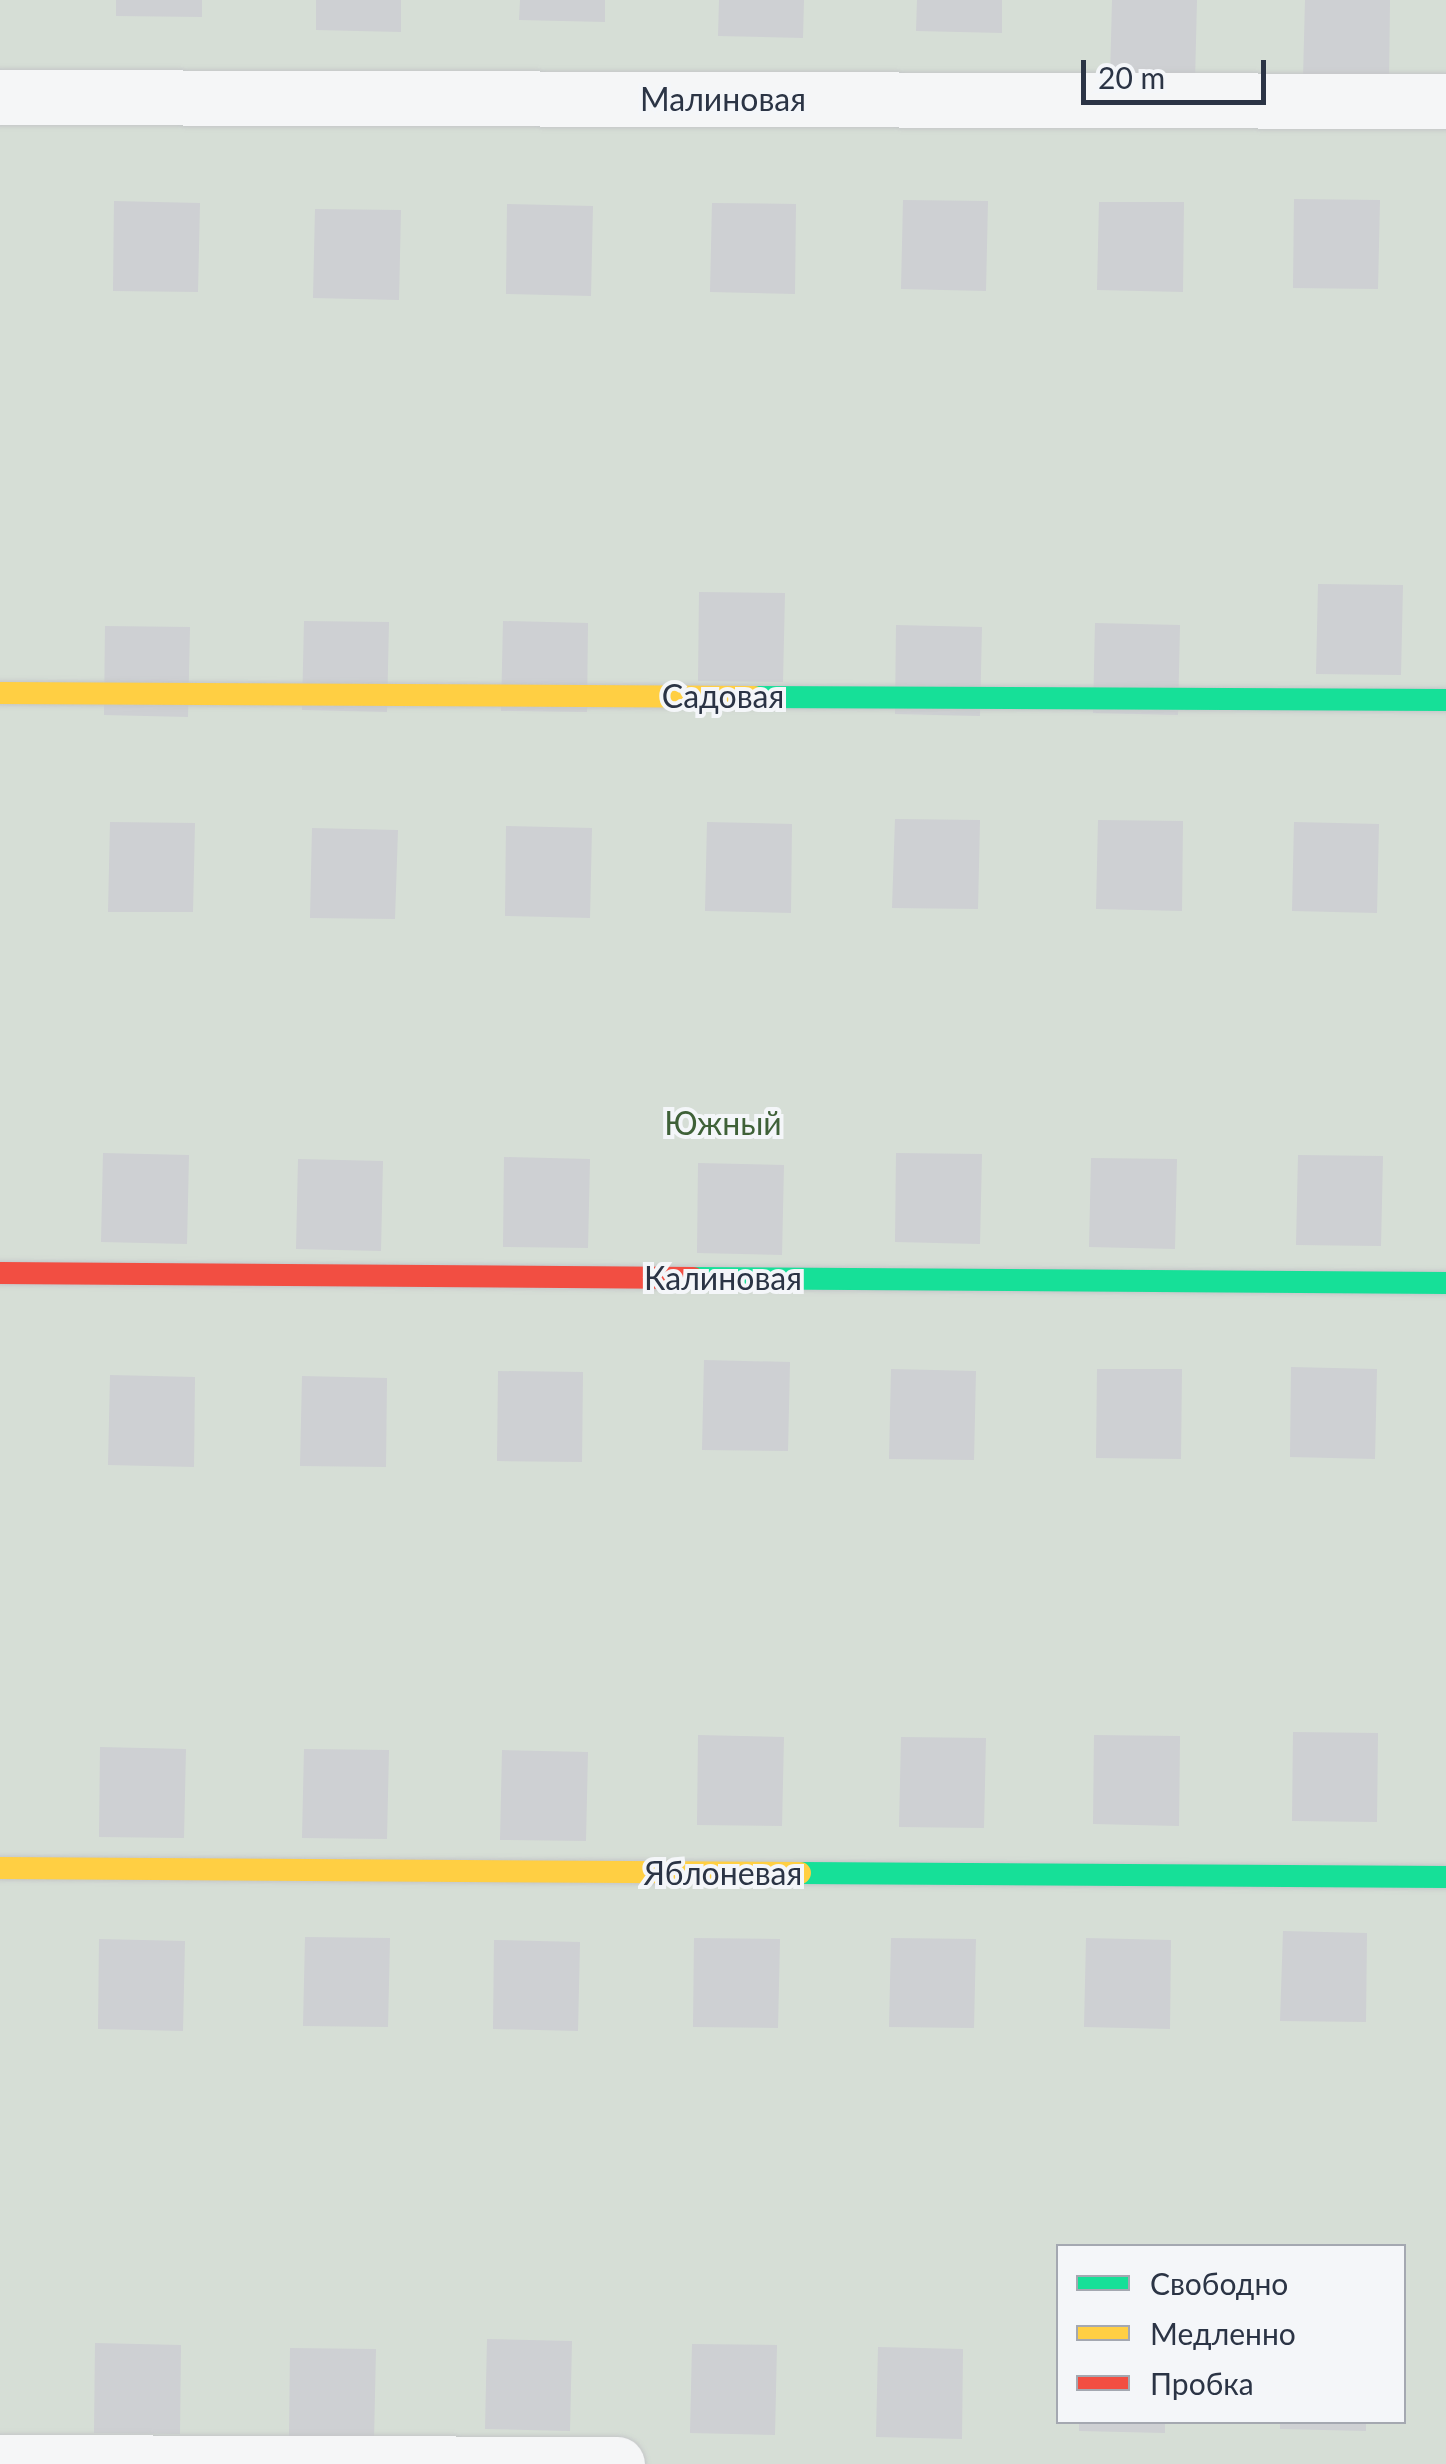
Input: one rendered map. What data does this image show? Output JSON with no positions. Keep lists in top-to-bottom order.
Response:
{
  "streets": {
    "street": [
      "Малиновая",
      "Садовая",
      "Калиновая",
      "Яблоневая"
    ]
  },
  "parks": ["Южный"],
  "legend": ["Свободно", "Медленно", "Пробка"],
  "scale_bar": "20 m"
}
